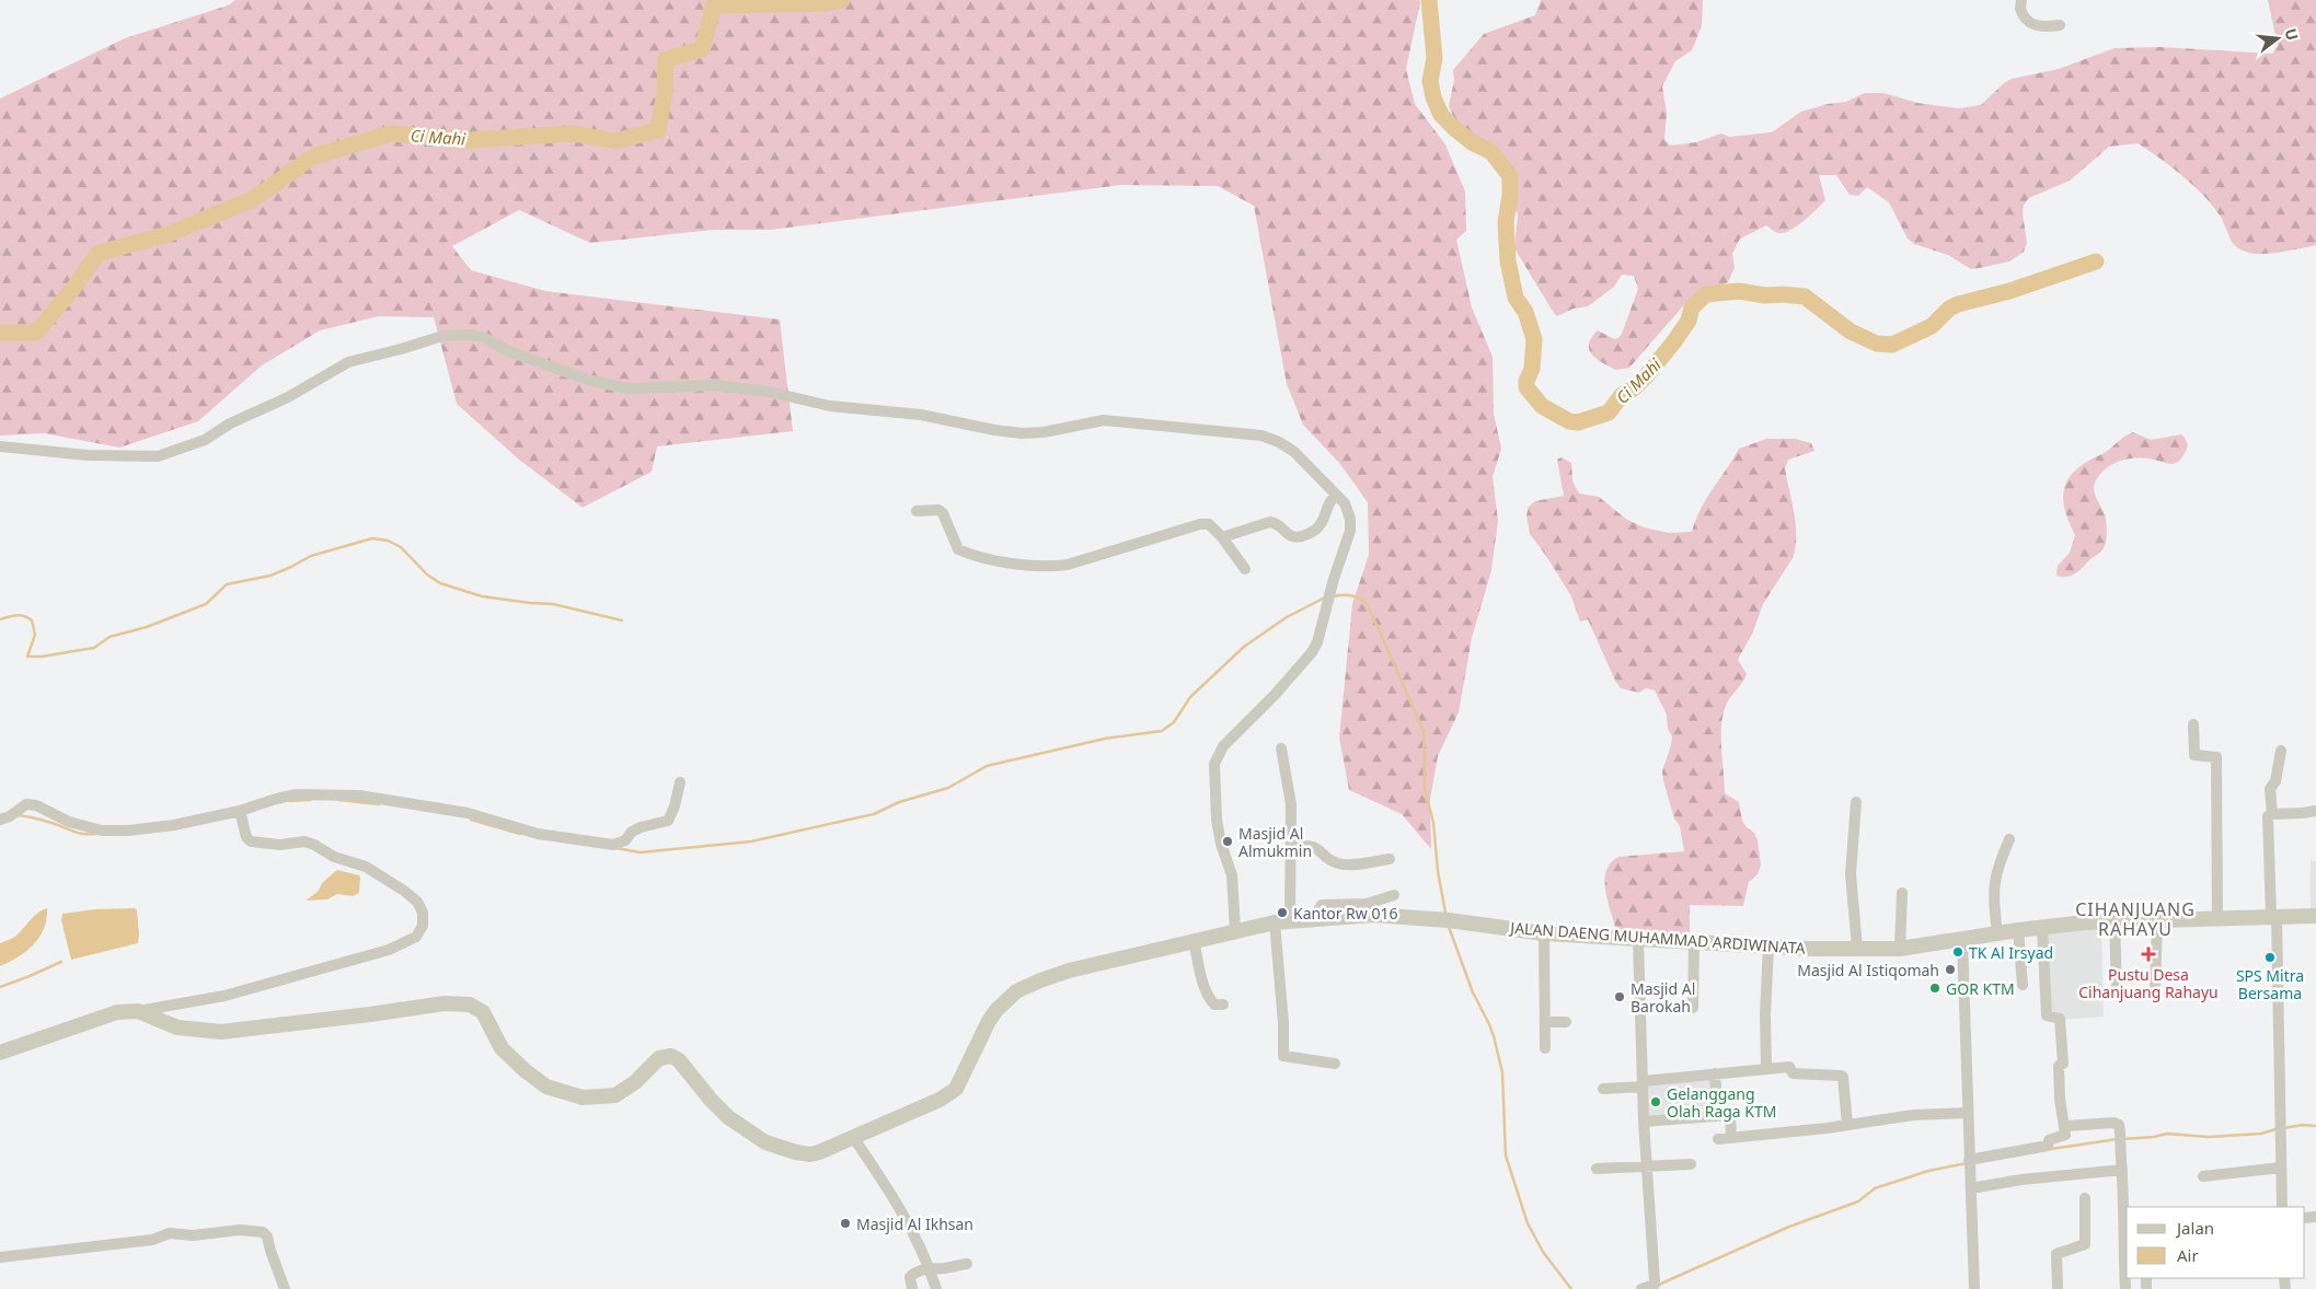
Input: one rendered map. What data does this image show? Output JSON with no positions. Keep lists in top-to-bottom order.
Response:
{
  "streets": {
    "main road": ["JALAN DAENG MUHAMMAD ARDIWINATA"]
  },
  "districts": ["CIHANJUANG RAHAYU"],
  "water": ["Ci Mahi"],
  "places": {
    "other": [
      "Masjid Al Almukmin",
      "Kantor Rw 016",
      "TK Al Irsyad",
      "SPS Mitra Bersama",
      "Masjid Al Istiqomah",
      "GOR KTM",
      "Masjid Al Barokah",
      "Gelanggang Olah Raga KTM",
      "Masjid Al Ikhsan"
    ],
    "health": ["Pustu Desa Cihanjuang Rahayu"]
  },
  "legend": ["Jalan", "Air"],
  "north": "right"
}
